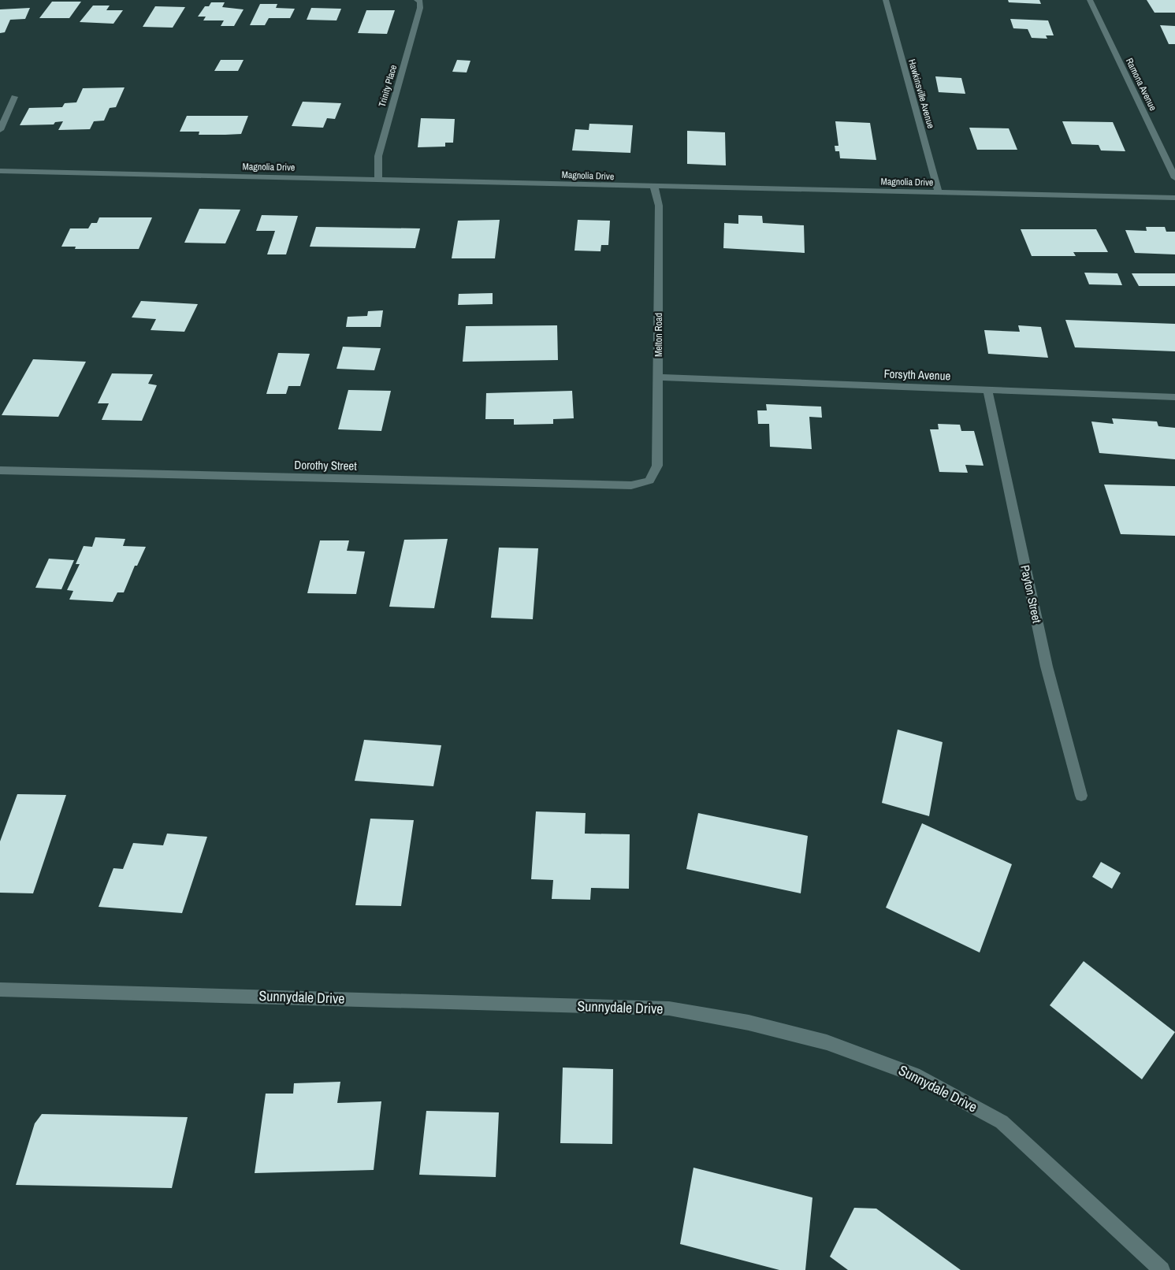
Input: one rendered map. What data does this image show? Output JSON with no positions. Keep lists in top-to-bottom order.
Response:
{
  "streets": {
    "street": [
      "Ramona Avenue",
      "Trinity Place",
      "Hawkinsville Avenue",
      "Magnolia Drive",
      "Melton Road",
      "Forsyth Avenue",
      "Dorothy Street",
      "Payton Street",
      "Sunnydale Drive"
    ]
  },
  "crossings": [
    ["Trinity Place", "Magnolia Drive"],
    ["Hawkinsville Avenue", "Magnolia Drive"],
    ["Magnolia Drive", "Melton Road"],
    ["Melton Road", "Forsyth Avenue"],
    ["Melton Road", "Dorothy Street"],
    ["Forsyth Avenue", "Payton Street"]
  ]
}
